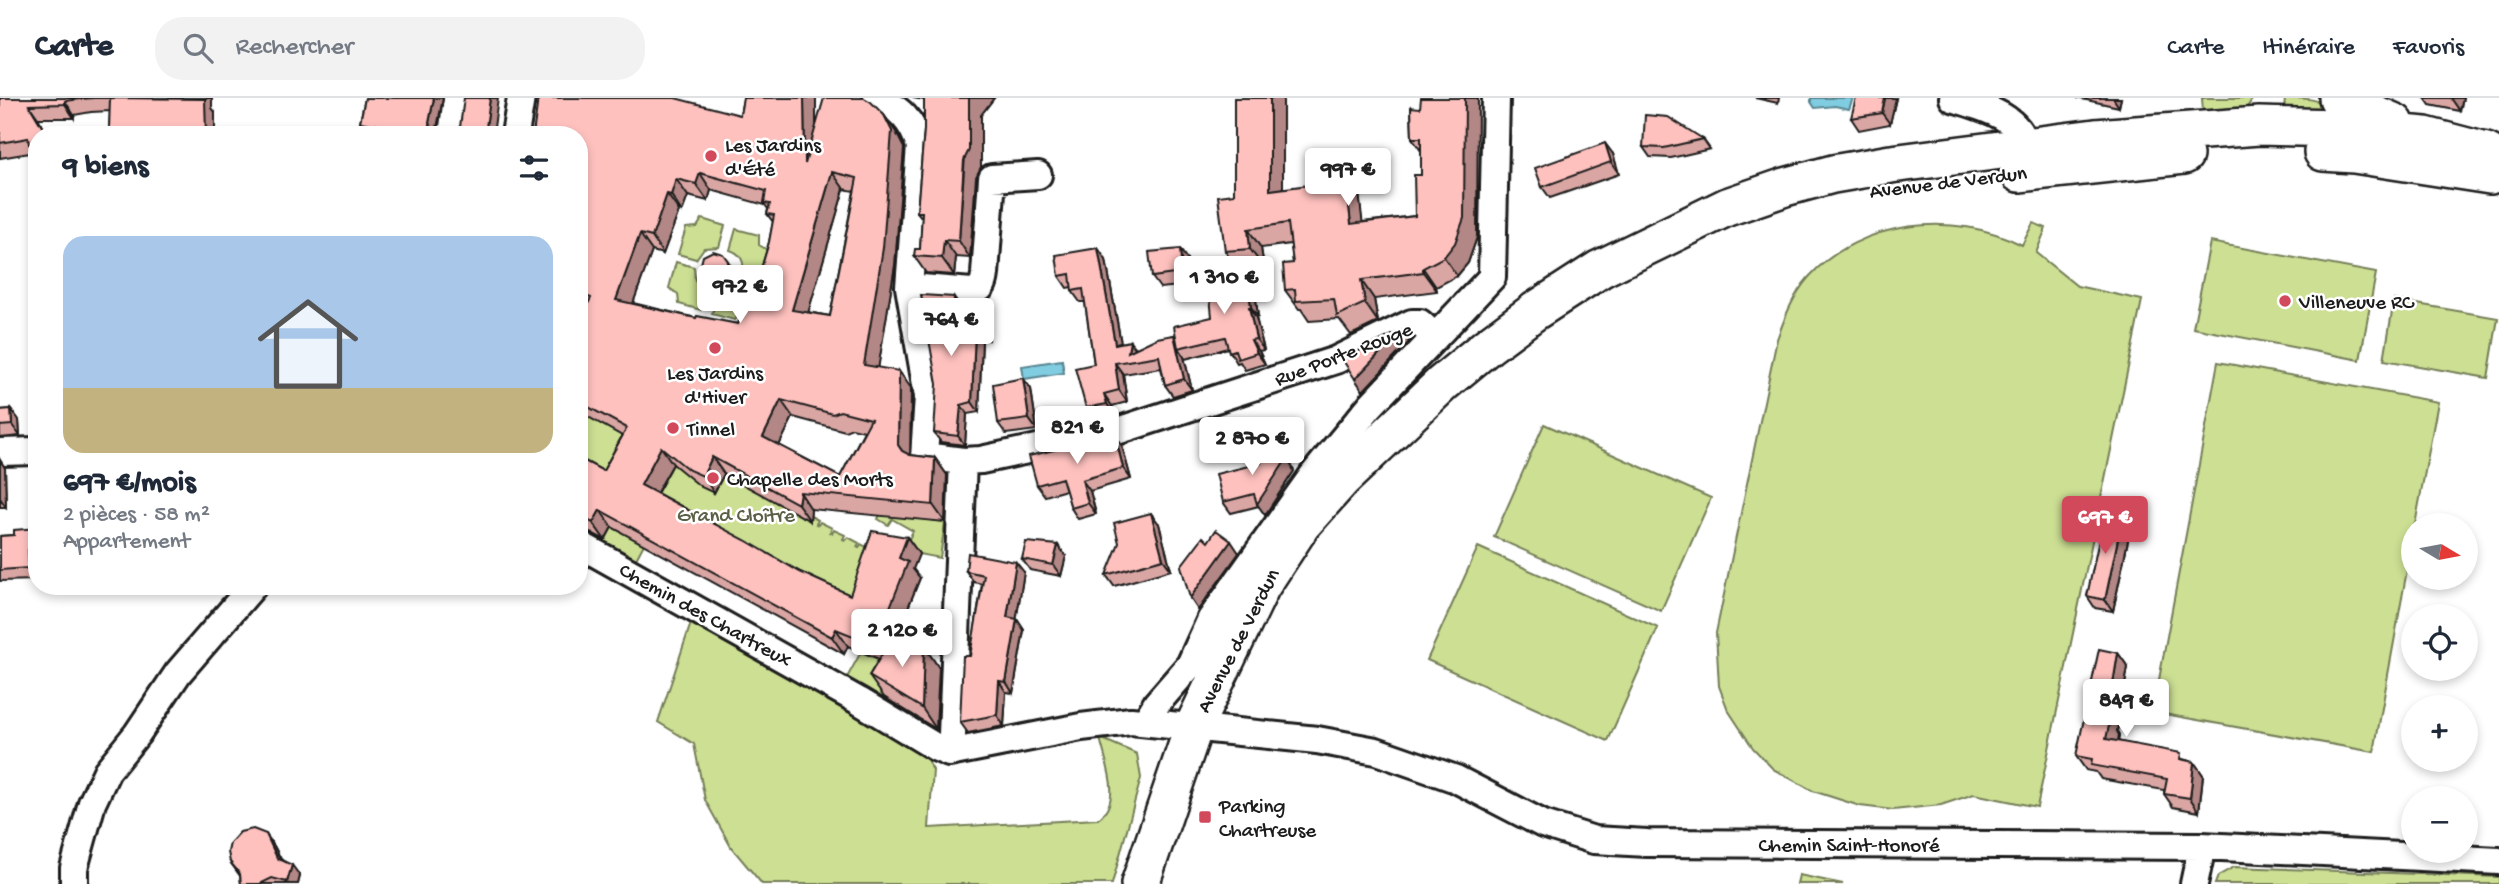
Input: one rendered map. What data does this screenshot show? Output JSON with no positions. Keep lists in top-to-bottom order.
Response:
{
  "streets": {
    "main road": ["Avenue de Verdun"],
    "street": ["Rue Porte Rouge", "Chemin des Chartreux", "Chemin Saint-Honoré"]
  },
  "crossings": [
    ["Avenue de Verdun", "Chemin des Chartreux"],
    ["Avenue de Verdun", "Chemin Saint-Honoré"],
    ["Chemin des Chartreux", "Chemin Saint-Honoré"]
  ],
  "parks": ["Grand Cloître"],
  "places": {
    "other": [
      "Les Jardins d'Été",
      "Villeneuve RC",
      "Les Jardins d'Hiver",
      "Tinnel",
      "Chapelle des Morts"
    ],
    "transit": ["Parking Chartreuse"]
  },
  "north": "right",
  "page": {
    "header": "Carte",
    "search": "Rechercher",
    "nav": ["Carte", "Itinéraire", "Favoris"],
    "heading": "9 biens",
    "price": [
      "997 €",
      "1 310 €",
      "972 €",
      "764 €",
      "821 €",
      "2 870 €",
      "697 €",
      "2 120 €",
      "849 €"
    ],
    "list": [
      {
        "name": "697 €/mois",
        "note": "2 pièces · 58 m² · Appartement"
      }
    ],
    "map_buttons": ["+", "−"]
  }
}
